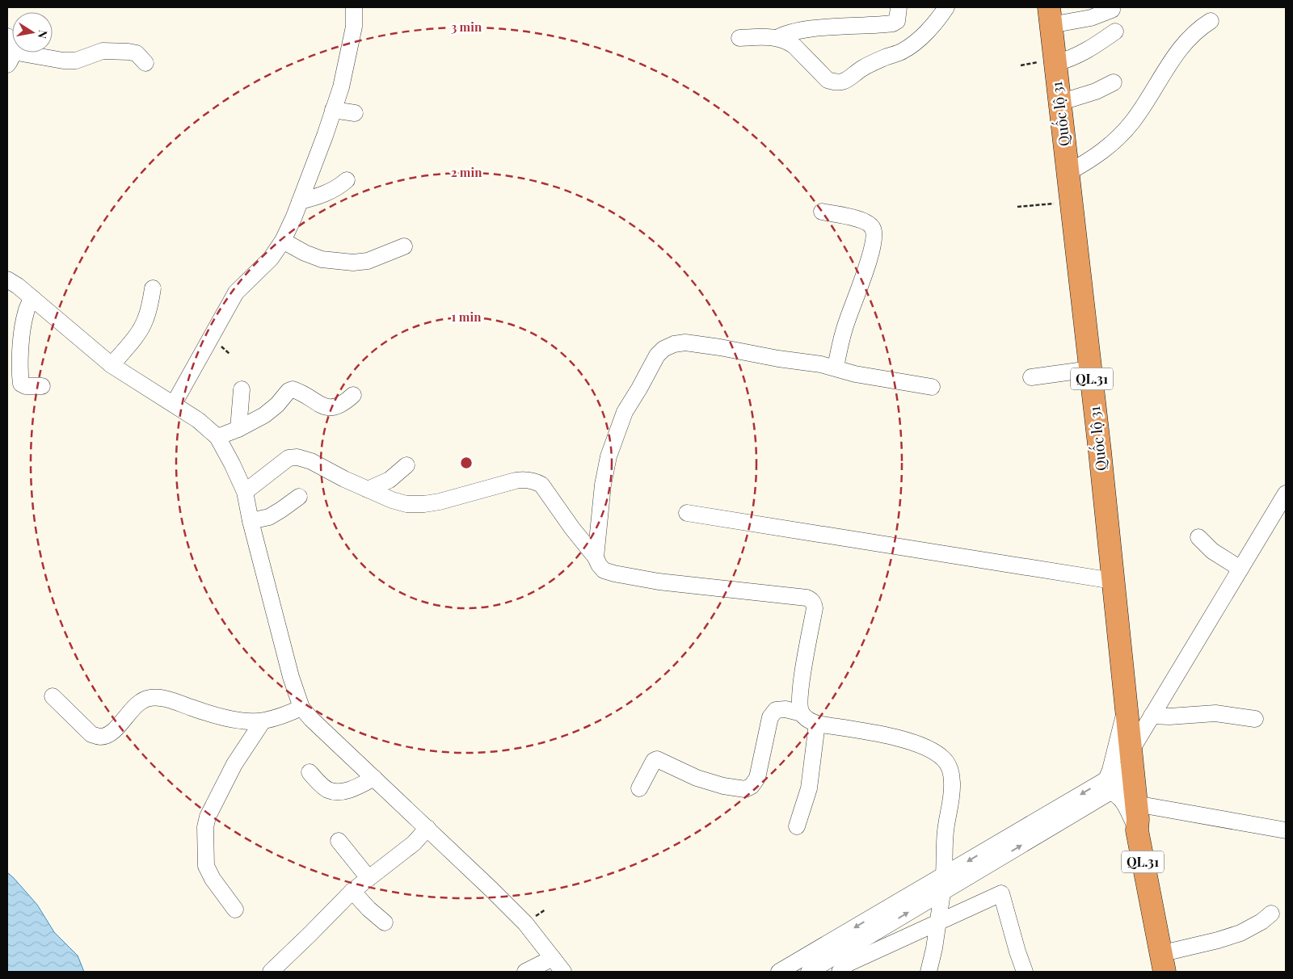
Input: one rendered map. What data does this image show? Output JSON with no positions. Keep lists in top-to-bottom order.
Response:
{
  "streets": {
    "highway": ["Quốc lộ 31", "QL.31"]
  },
  "crossings": [
    ["Quốc lộ 31", "QL.31"]
  ],
  "north": "right",
  "rings": ["3 min", "2 min", "1 min"]
}
